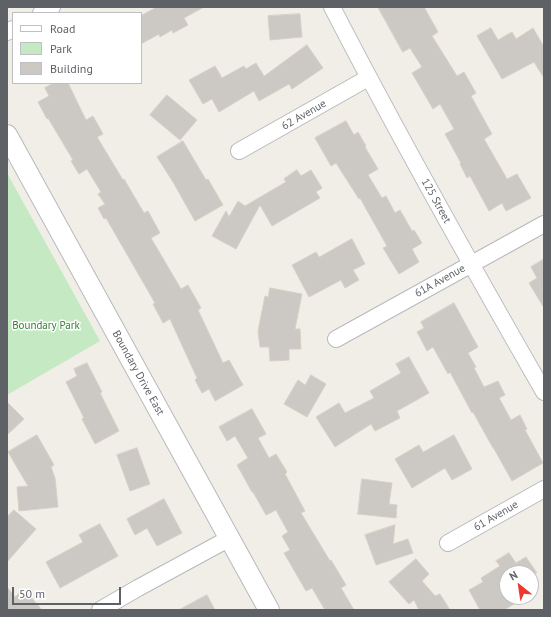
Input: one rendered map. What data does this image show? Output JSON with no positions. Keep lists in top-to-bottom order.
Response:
{
  "streets": {
    "street": [
      "62 Avenue",
      "125 Street",
      "61A Avenue",
      "Boundary Drive East",
      "61 Avenue"
    ]
  },
  "crossings": [
    ["62 Avenue", "125 Street"],
    ["125 Street", "61A Avenue"]
  ],
  "parks": ["Boundary Park"],
  "legend": ["Road", "Park", "Building"],
  "scale_bar": "50 m",
  "north": "top left"
}
